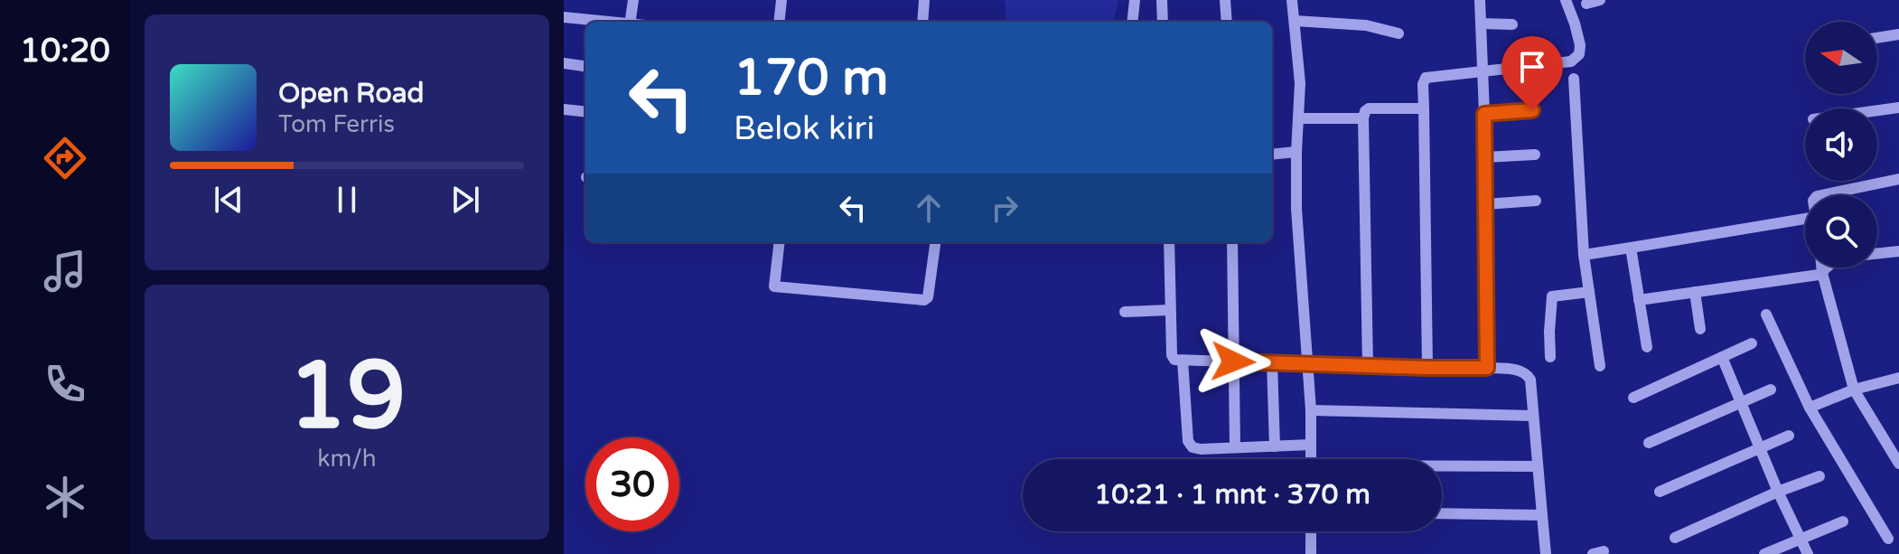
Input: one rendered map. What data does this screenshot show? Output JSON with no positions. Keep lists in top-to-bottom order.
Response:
{
  "north": "left",
  "page": {
    "tabs": "10:20",
    "turn": ["170 m", "Belok kiri"],
    "song": ["Open Road", "Tom Ferris"],
    "tile": ["19", "km/h"],
    "limit": "30",
    "trip": "10:21 · 1 mnt · 370 m"
  }
}
